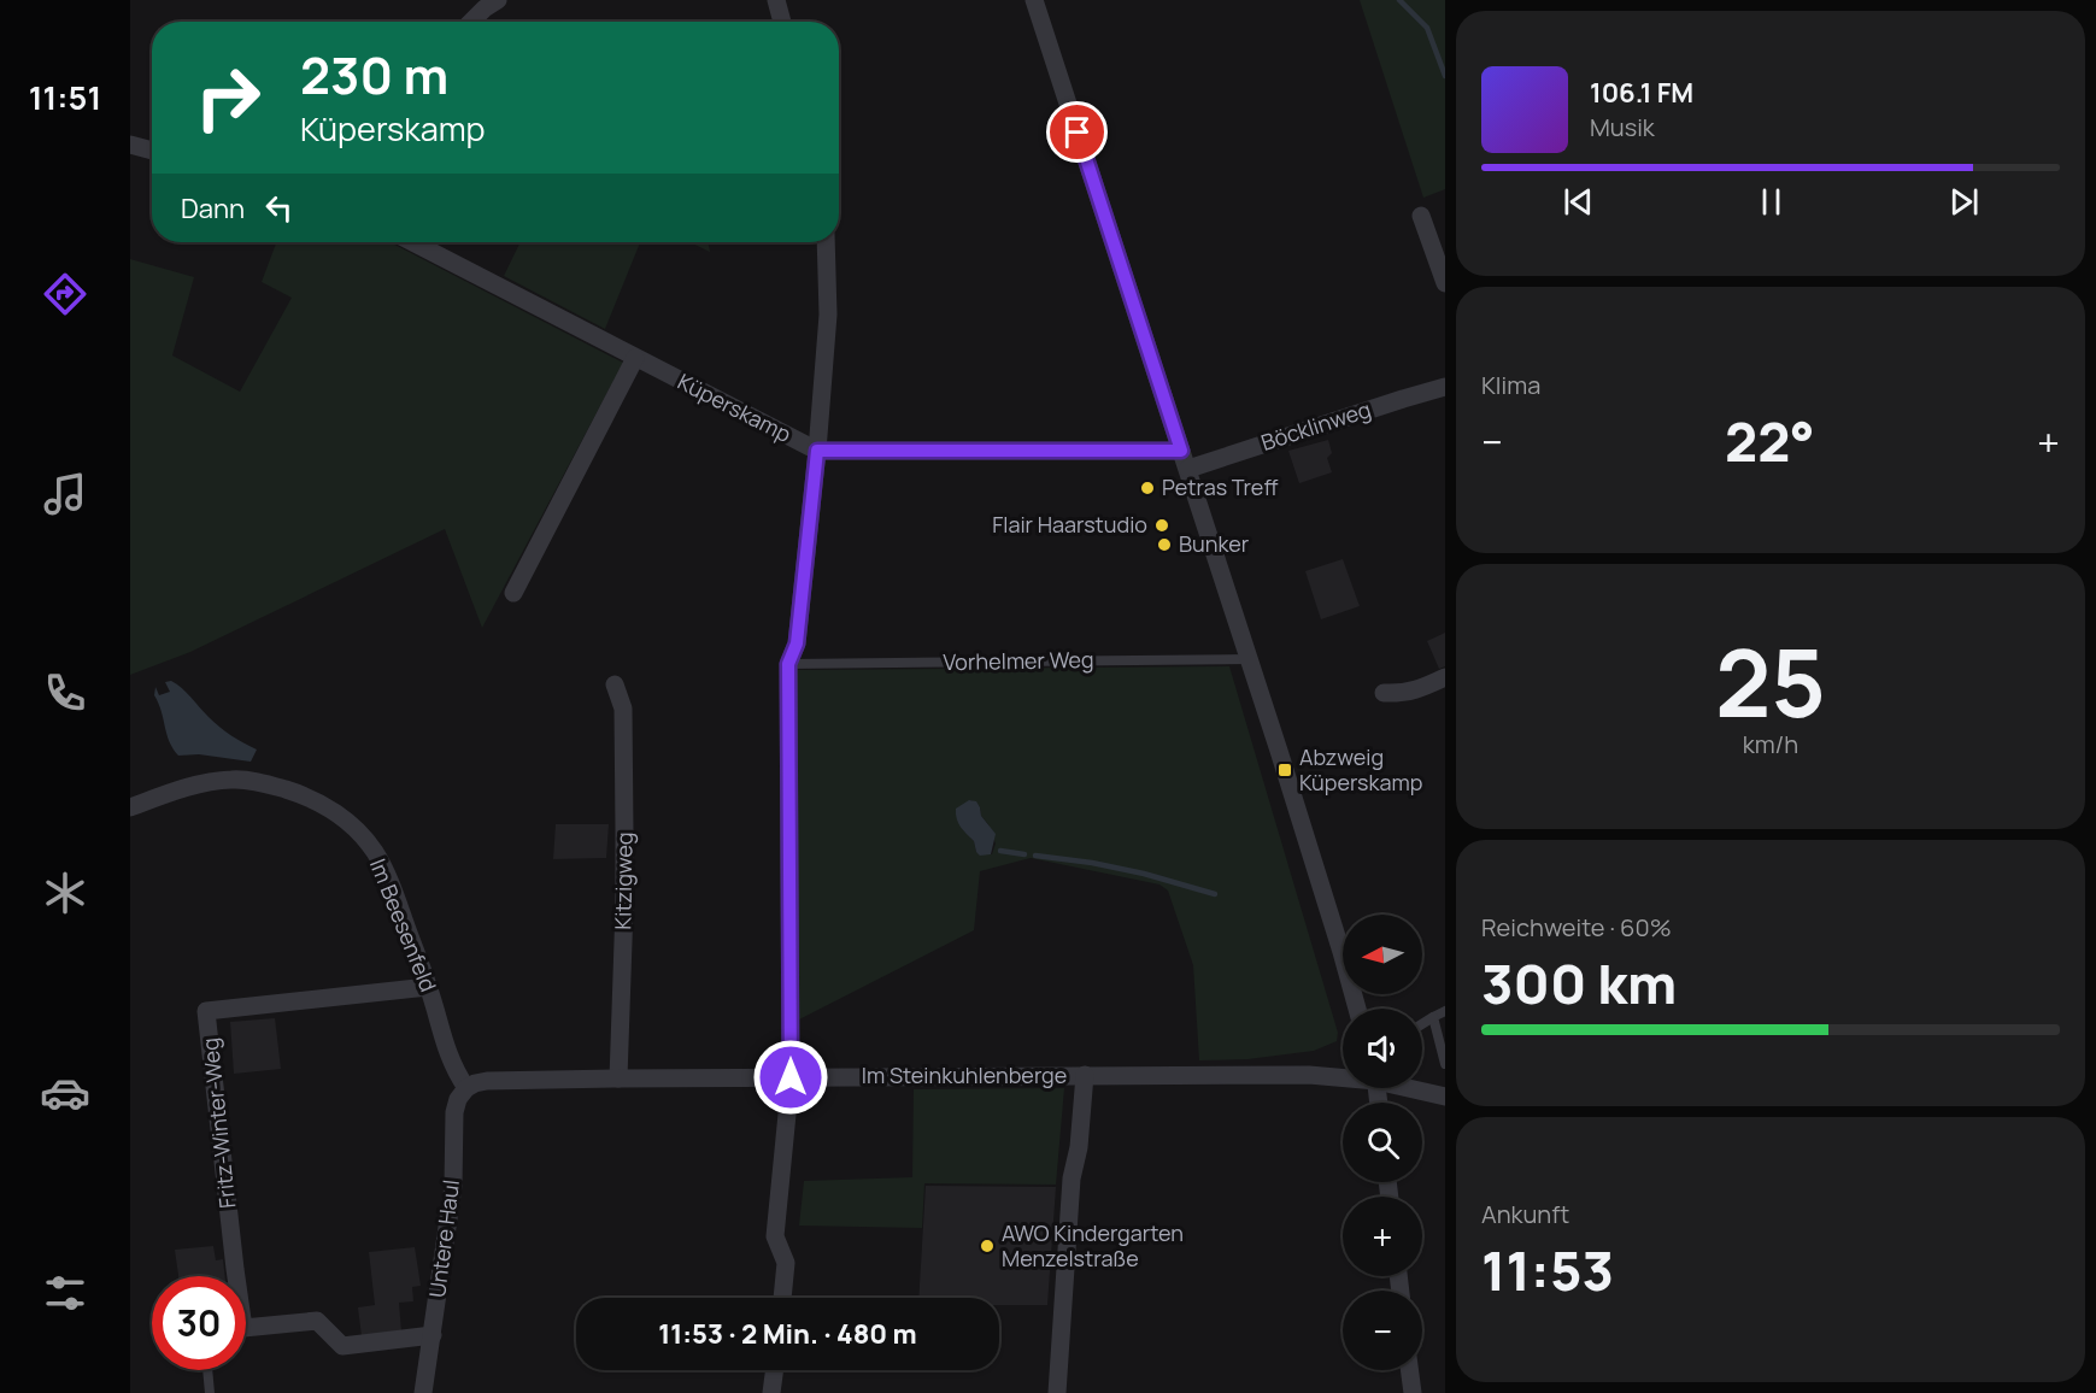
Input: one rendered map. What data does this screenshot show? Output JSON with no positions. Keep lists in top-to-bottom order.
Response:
{
  "streets": {
    "street": [
      "Küperskamp",
      "Böcklinweg",
      "Kitzigweg",
      "Im Beesenfeld",
      "Im Steinkuhlenberge",
      "Fritz-Winter-Weg",
      "Untere Haul"
    ],
    "lane": ["Vorhelmer Weg"]
  },
  "crossings": [
    ["Kitzigweg", "Im Steinkuhlenberge"],
    ["Im Beesenfeld", "Im Steinkuhlenberge"],
    ["Im Beesenfeld", "Fritz-Winter-Weg"],
    ["Im Beesenfeld", "Untere Haul"],
    ["Im Steinkuhlenberge", "Untere Haul"],
    ["Fritz-Winter-Weg", "Untere Haul"]
  ],
  "places": {
    "other": [
      "Petras Treff",
      "Flair Haarstudio",
      "Bunker",
      "AWO Kindergarten Menzelstraße"
    ],
    "transit": ["Abzweig Küperskamp"]
  },
  "north": "left",
  "page": {
    "tabs": "11:51",
    "turn": ["230 m", "Küperskamp"],
    "song": ["106.1 FM", "Musik"],
    "then": "Dann",
    "tile": [
      "Klima",
      ["25", "km/h"],
      ["Reichweite · 60%", "300 km"],
      ["Ankunft", "11:53"]
    ],
    "heat": ["−", "22°", "+"],
    "map_buttons": ["+", "−"],
    "limit": "30",
    "trip": "11:53 · 2 Min. · 480 m"
  }
}
